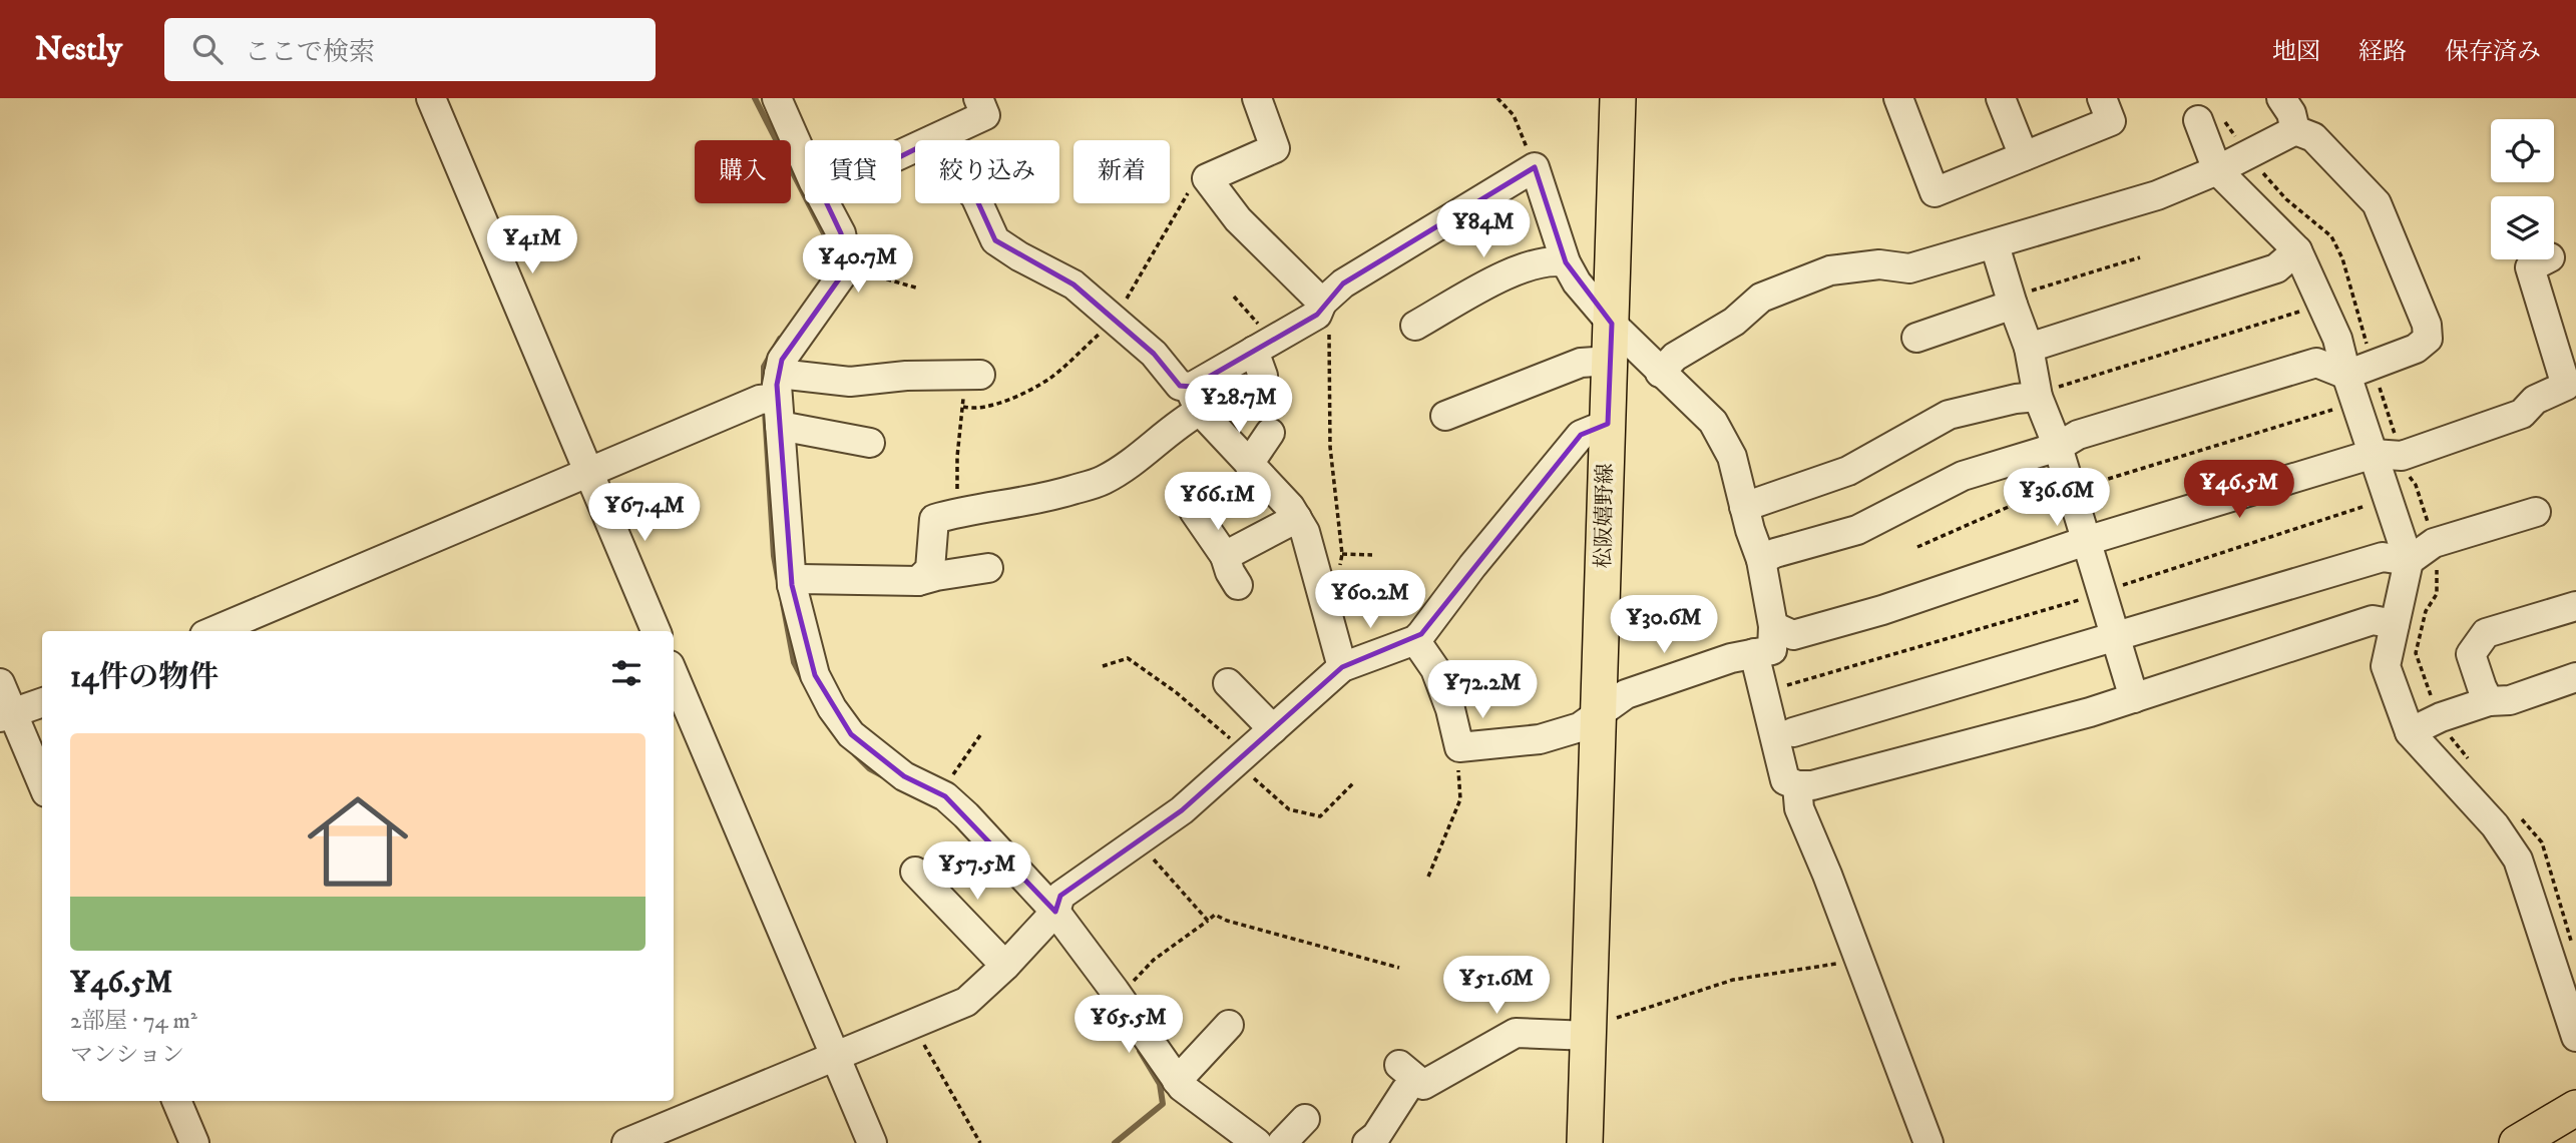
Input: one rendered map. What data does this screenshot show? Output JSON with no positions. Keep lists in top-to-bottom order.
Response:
{
  "streets": {
    "main road": ["松阪嬉野線"]
  },
  "page": {
    "header": "Nestly",
    "search": "ここで検索",
    "nav": ["地図", "経路", "保存済み"],
    "chip": [
      "購入",
      "賃貸",
      "絞り込み",
      "新着"
    ],
    "price": [
      "¥84M",
      "¥41M",
      "¥40.7M",
      "¥28.7M",
      "¥46.5M",
      "¥36.6M",
      "¥66.1M",
      "¥67.4M",
      "¥60.2M",
      "¥30.6M",
      "¥72.2M",
      "¥57.5M",
      "¥51.6M",
      "¥65.5M"
    ],
    "heading": "14件の物件",
    "list": [
      {
        "name": "¥46.5M",
        "note": "2部屋 · 74 m² · マンション"
      }
    ]
  }
}
